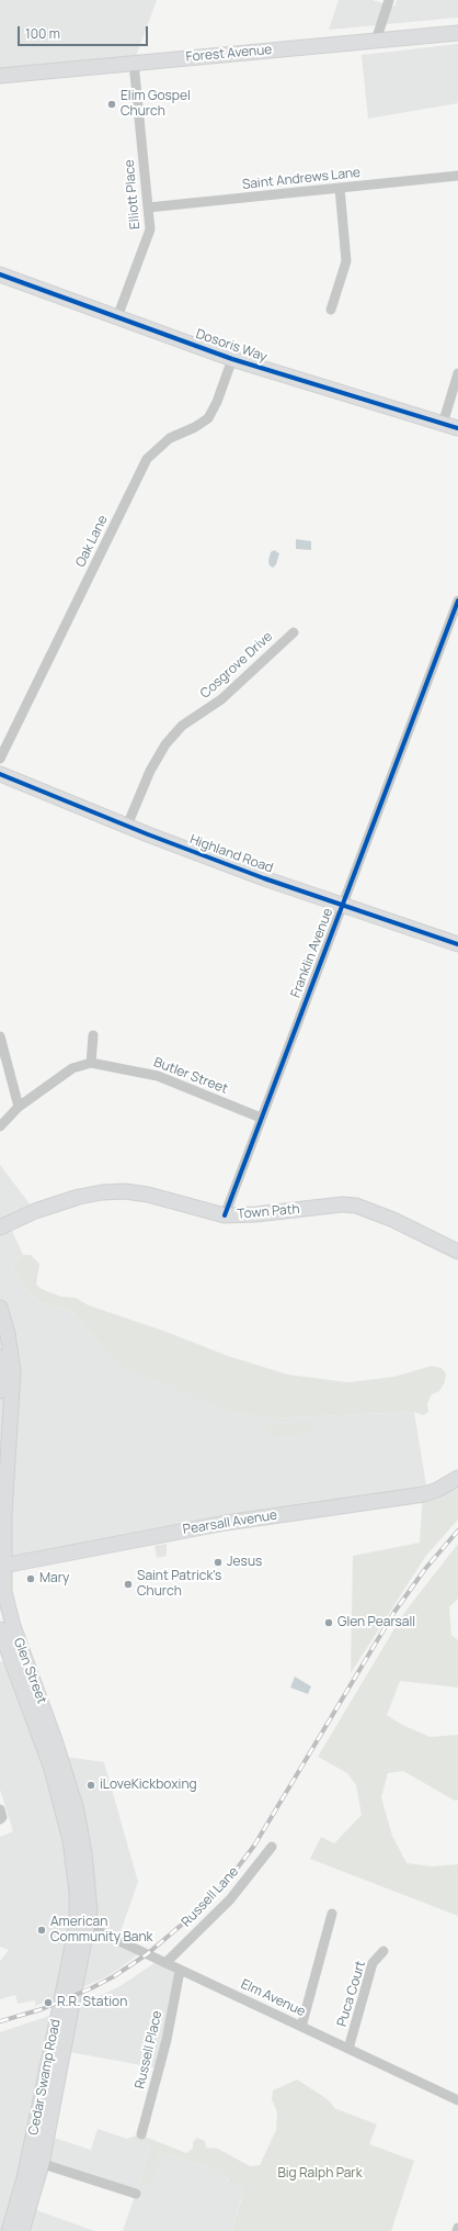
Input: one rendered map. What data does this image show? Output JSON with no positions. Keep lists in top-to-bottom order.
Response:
{
  "streets": {
    "main road": [
      "Forest Avenue",
      "Dosoris Way",
      "Highland Road",
      "Town Path",
      "Pearsall Avenue",
      "Glen Street",
      "Cedar Swamp Road"
    ],
    "street": [
      "Saint Andrews Lane",
      "Elliott Place",
      "Oak Lane",
      "Cosgrove Drive",
      "Franklin Avenue",
      "Butler Street",
      "Russell Lane",
      "Puca Court",
      "Elm Avenue",
      "Russell Place"
    ]
  },
  "crossings": [
    ["Forest Avenue", "Elliott Place"],
    ["Saint Andrews Lane", "Elliott Place"],
    ["Elliott Place", "Dosoris Way"],
    ["Dosoris Way", "Oak Lane"],
    ["Cosgrove Drive", "Highland Road"],
    ["Highland Road", "Franklin Avenue"],
    ["Franklin Avenue", "Butler Street"],
    ["Franklin Avenue", "Town Path"],
    ["Pearsall Avenue", "Glen Street"],
    ["Glen Street", "Elm Avenue"],
    ["Glen Street", "Cedar Swamp Road"],
    ["Russell Lane", "Elm Avenue"],
    ["Puca Court", "Elm Avenue"],
    ["Elm Avenue", "Russell Place"],
    ["Elm Avenue", "Cedar Swamp Road"]
  ],
  "parks": ["Big Ralph Park"],
  "places": [
    "Elim Gospel Church",
    "Jesus",
    "Mary",
    "Saint Patrick's Church",
    "Glen Pearsall",
    "iLoveKickboxing",
    "American Community Bank",
    "R.R. Station"
  ],
  "scale_bar": "100 m"
}
